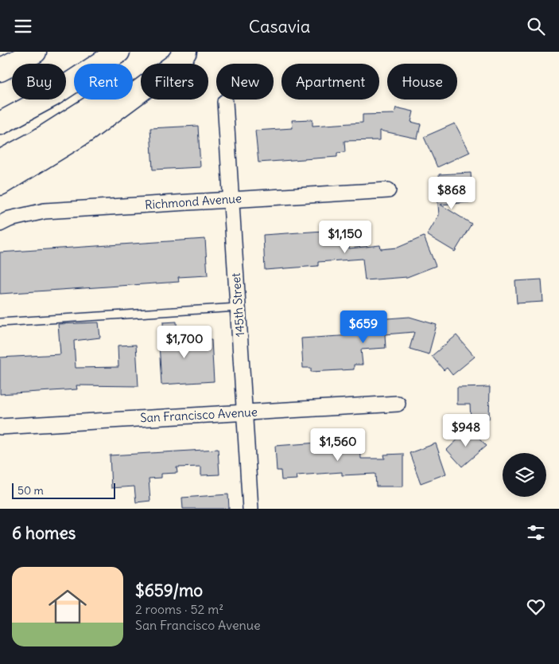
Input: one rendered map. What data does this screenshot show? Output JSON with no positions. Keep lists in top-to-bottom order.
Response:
{
  "streets": {
    "street": ["Richmond Avenue", "145th Street", "San Francisco Avenue"]
  },
  "crossings": [
    ["Richmond Avenue", "145th Street"],
    ["145th Street", "San Francisco Avenue"]
  ],
  "scale_bar": "50 m",
  "page": {
    "header": "Casavia",
    "chip": [
      "Buy",
      "Rent",
      "Filters",
      "New",
      "Apartment",
      "House"
    ],
    "price": [
      "$868",
      "$1,150",
      "$659",
      "$1,700",
      "$948",
      "$1,560"
    ],
    "scale": "50 m",
    "heading": "6 homes",
    "list": [
      {
        "name": "$659/mo",
        "note": "2 rooms · 52 m² · San Francisco Avenue"
      }
    ]
  }
}
